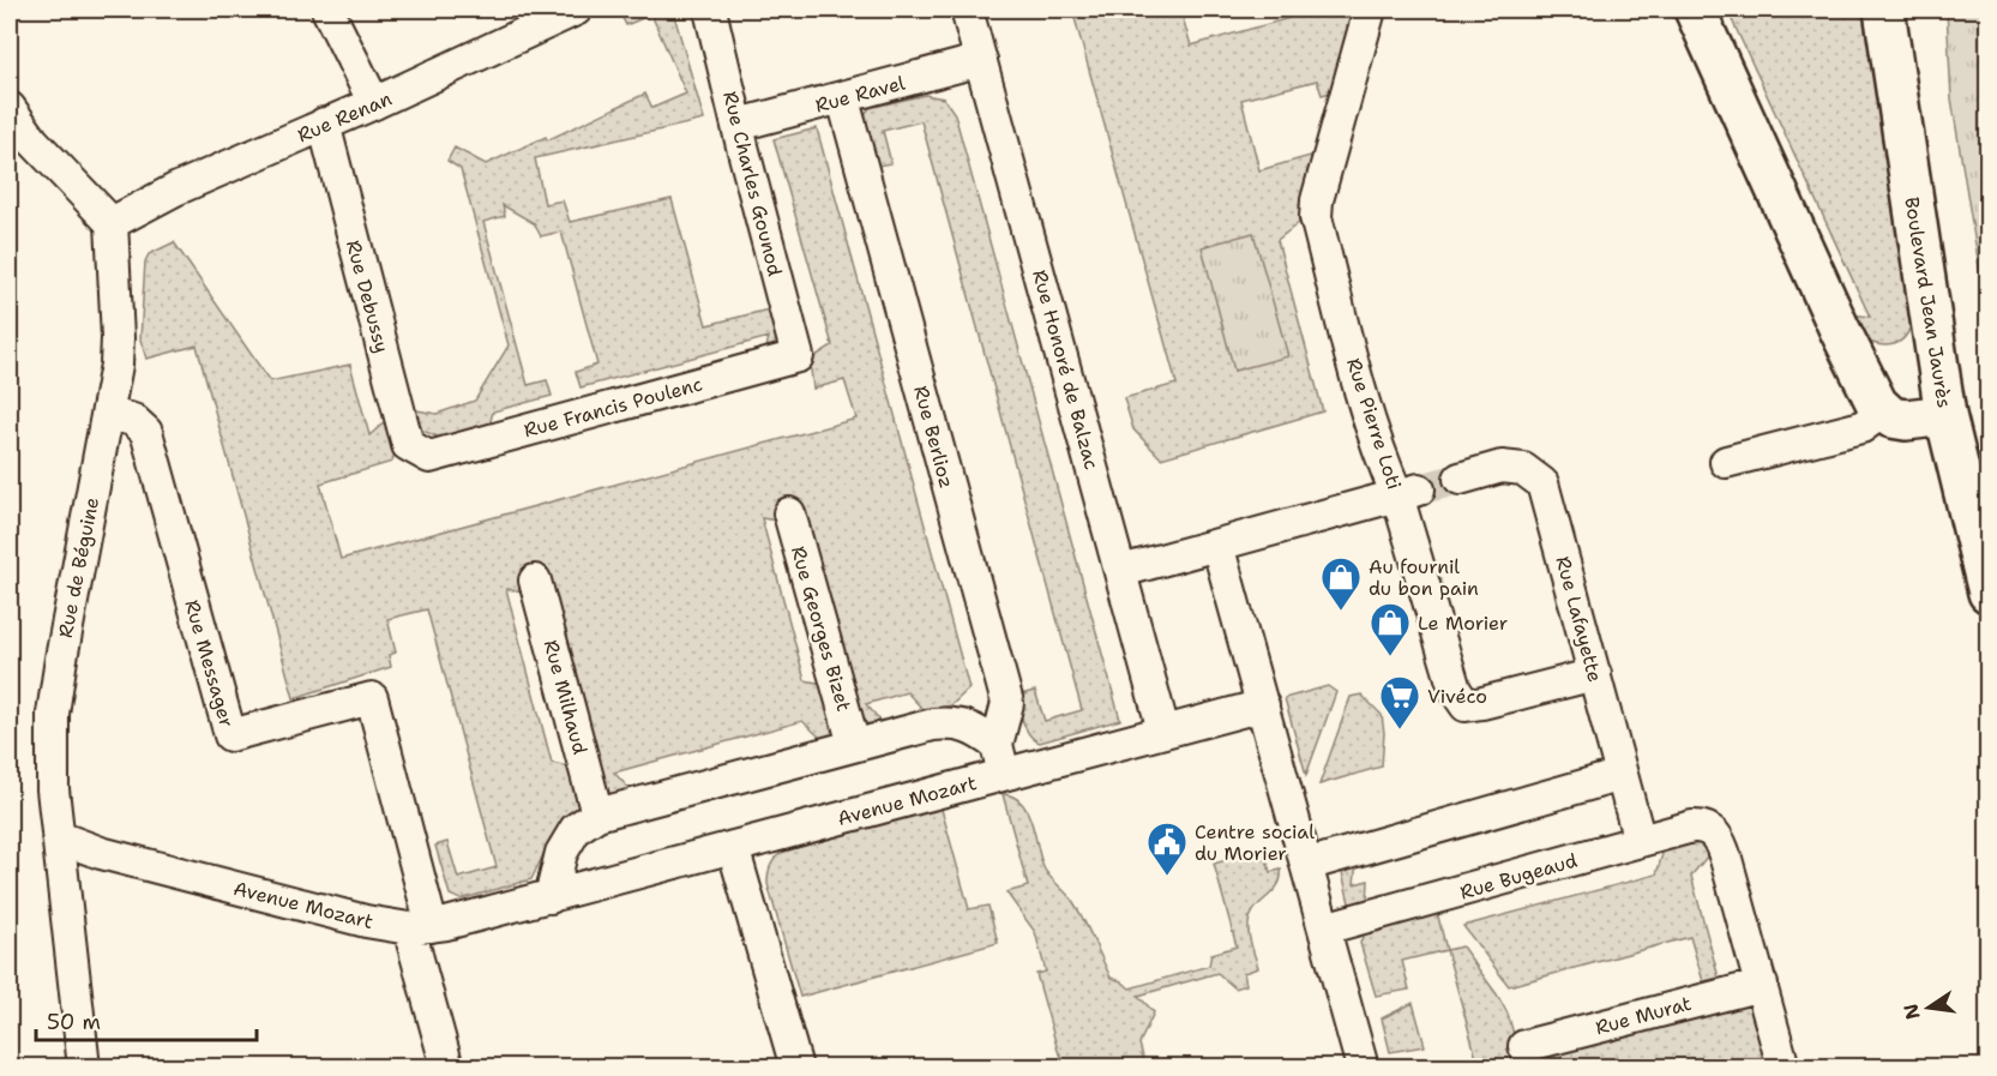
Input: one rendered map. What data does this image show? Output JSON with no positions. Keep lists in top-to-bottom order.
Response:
{
  "streets": {
    "main road": ["Boulevard Jean Jaurès"],
    "street": [
      "Rue Ravel",
      "Rue Renan",
      "Rue Charles Gounod",
      "Rue Debussy",
      "Rue Honoré de Balzac",
      "Rue Francis Poulenc",
      "Rue Pierre Loti",
      "Rue Berlioz",
      "Rue de Béguine",
      "Rue Lafayette",
      "Rue Georges Bizet",
      "Rue Messager",
      "Rue Milhaud",
      "Avenue Mozart",
      "Rue Bugeaud",
      "Rue Murat"
    ]
  },
  "crossings": [
    ["Rue Ravel", "Rue Charles Gounod"],
    ["Rue Ravel", "Rue Honoré de Balzac"],
    ["Rue Ravel", "Rue Berlioz"],
    ["Rue Renan", "Rue Debussy"],
    ["Rue Renan", "Rue de Béguine"],
    ["Rue Charles Gounod", "Rue Francis Poulenc"],
    ["Rue Debussy", "Rue Francis Poulenc"],
    ["Rue Honoré de Balzac", "Avenue Mozart"],
    ["Rue Pierre Loti", "Rue Lafayette"],
    ["Rue Berlioz", "Avenue Mozart"],
    ["Rue de Béguine", "Rue Messager"],
    ["Rue de Béguine", "Avenue Mozart"],
    ["Rue Lafayette", "Rue Bugeaud"],
    ["Rue Messager", "Avenue Mozart"],
    ["Rue Bugeaud", "Rue Murat"]
  ],
  "places": {
    "shop": ["Au fournil du bon pain", "Le Morier"],
    "supermarket": ["Vivéco"],
    "public building": ["Centre social du Morier"]
  },
  "scale_bar": "50 m",
  "north": "left"
}
